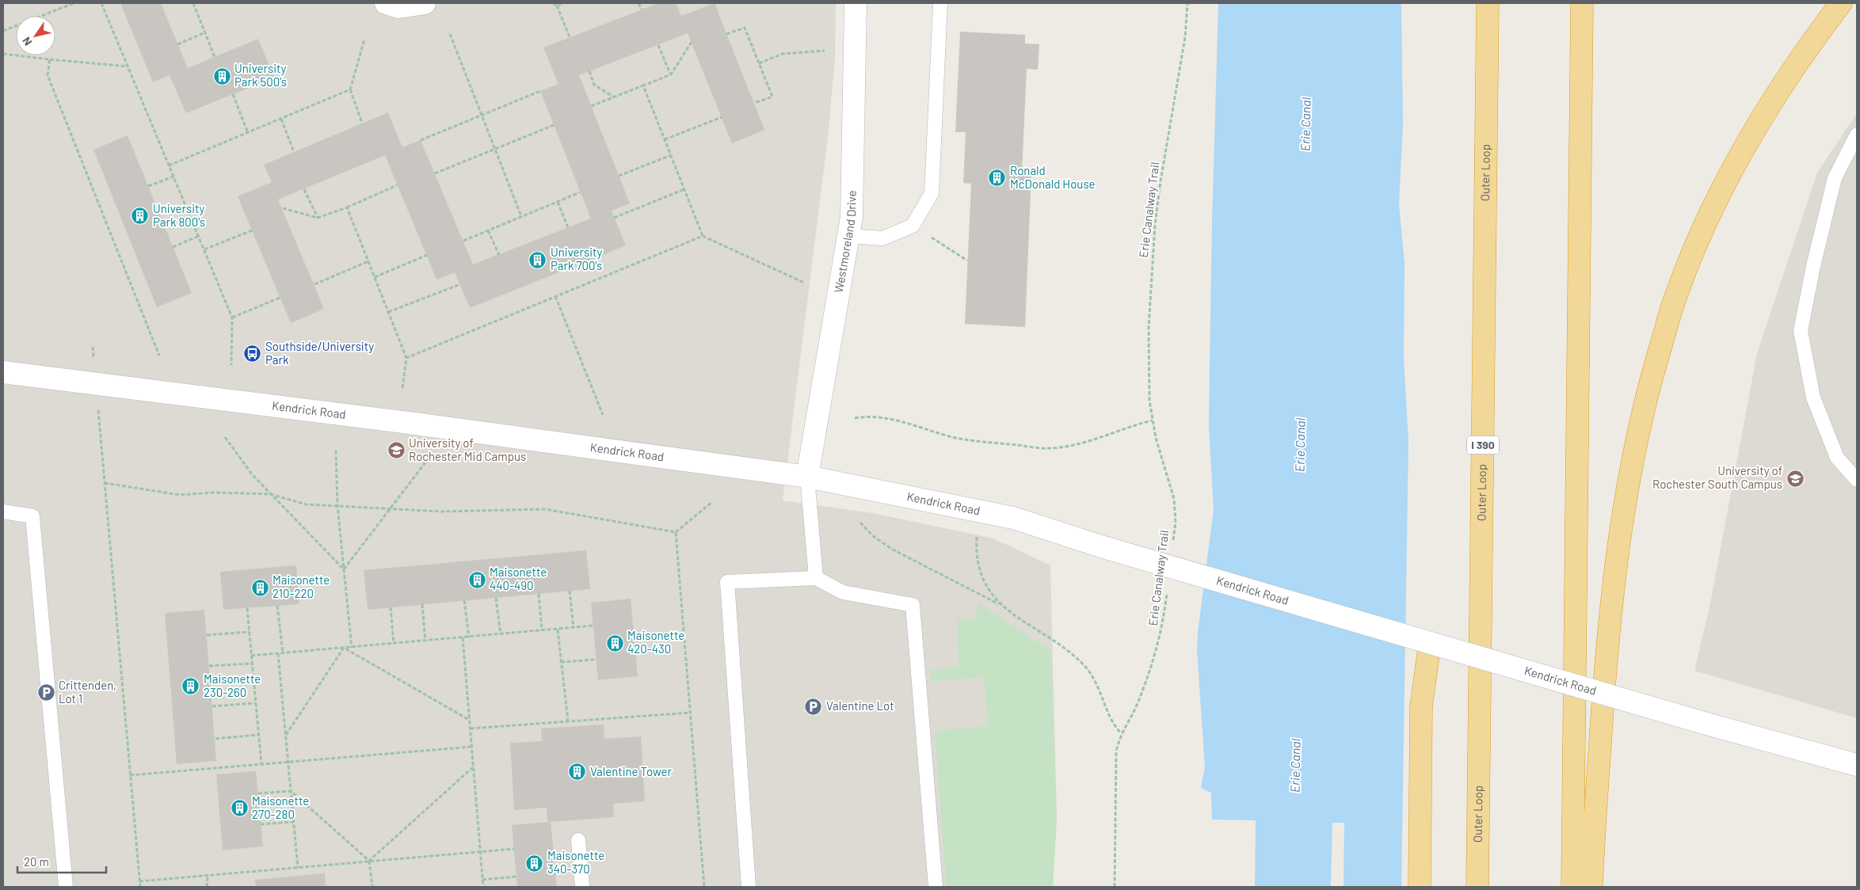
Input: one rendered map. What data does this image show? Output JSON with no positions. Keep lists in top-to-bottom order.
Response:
{
  "streets": {
    "highway": ["Outer Loop", "I 390"],
    "street": ["Westmoreland Drive", "Kendrick Road"],
    "path": ["Erie Canalway Trail"]
  },
  "crossings": [
    ["Westmoreland Drive", "Kendrick Road"]
  ],
  "water": ["Erie Canal"],
  "places": {
    "building": [
      "University Park 500's",
      "Ronald McDonald House",
      "University Park 800's",
      "University Park 700's",
      "Maisonette 440-490",
      "Maisonette 210-220",
      "Maisonette 420-430",
      "Maisonette 230-260",
      "Valentine Tower",
      "Maisonette 270-280",
      "Maisonette 340-370"
    ],
    "bus stop": ["Southside/University Park"],
    "school or university": ["University of Rochester Mid Campus", "University of Rochester South Campus"],
    "parking": ["Crittenden, Lot 1", "Valentine Lot"]
  },
  "scale_bar": "20 m",
  "north": "bottom left"
}
